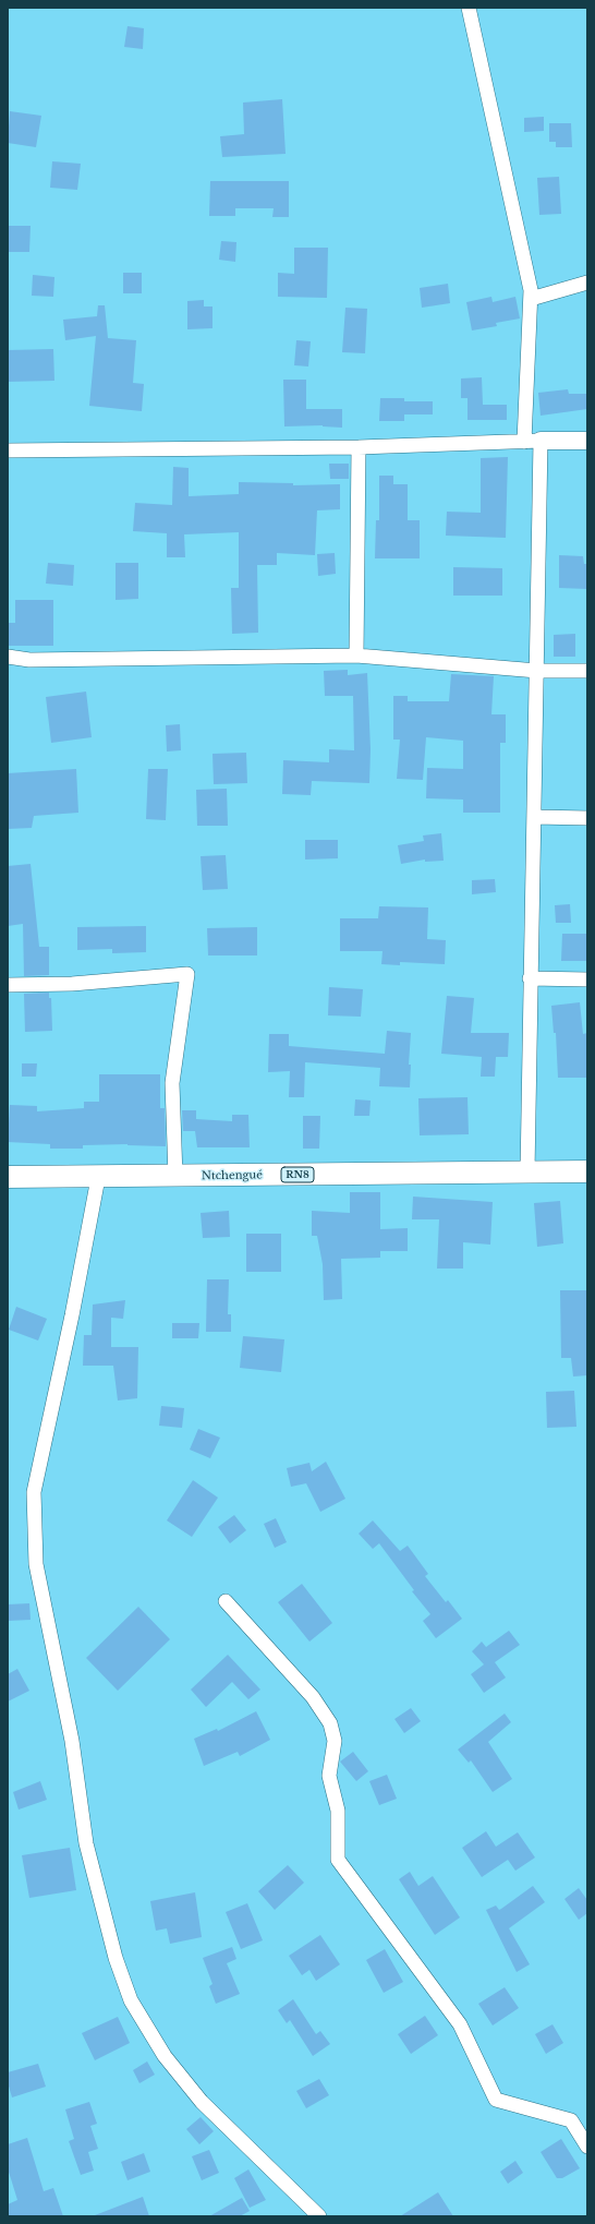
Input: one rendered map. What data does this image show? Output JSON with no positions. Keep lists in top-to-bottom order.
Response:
{
  "streets": {
    "main road": ["RN8", "Ntchengué"]
  }
}
